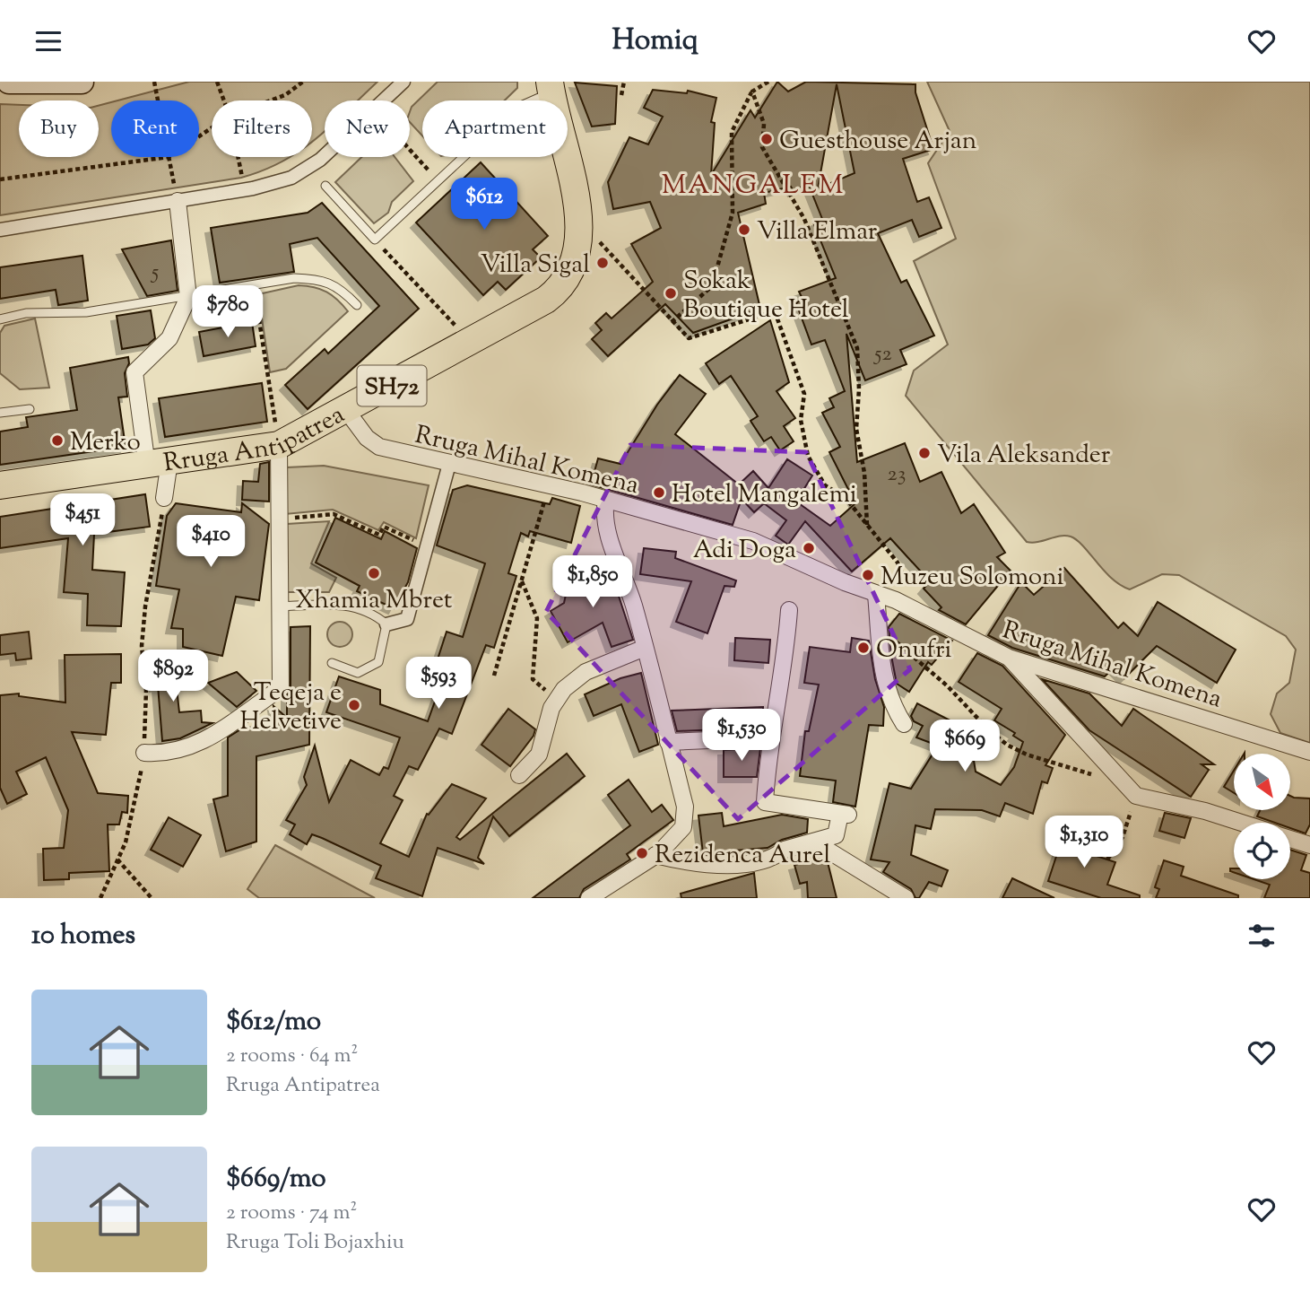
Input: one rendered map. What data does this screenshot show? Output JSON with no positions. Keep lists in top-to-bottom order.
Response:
{
  "streets": {
    "main road": ["SH72", "Rruga Antipatrea"],
    "street": ["Rruga Mihal Komena"]
  },
  "crossings": [
    ["Rruga Antipatrea", "Rruga Mihal Komena"]
  ],
  "districts": ["MANGALEM"],
  "places": [
    "Guesthouse Arjan",
    "Villa Elmar",
    "Villa Sigal",
    "Sokak Boutique Hotel",
    "Merko",
    "Vila Aleksander",
    "Hotel Mangalemi",
    "Adi Doga",
    "Xhamia Mbret",
    "Muzeu Solomoni",
    "Onufri",
    "Teqeja e Helvetive",
    "Rezidenca Aurel"
  ],
  "house_numbers": ["5", "52", "23"],
  "north": "bottom right",
  "page": {
    "header": "Homiq",
    "chip": [
      "Buy",
      "Rent",
      "Filters",
      "New",
      "Apartment"
    ],
    "price": [
      "$612",
      "$780",
      "$451",
      "$410",
      "$1,850",
      "$892",
      "$593",
      "$1,530",
      "$669",
      "$1,310"
    ],
    "heading": "10 homes",
    "list": [
      {
        "name": "$612/mo",
        "note": "2 rooms · 64 m² · Rruga Antipatrea"
      },
      {
        "name": "$669/mo",
        "note": "2 rooms · 74 m² · Rruga Toli Bojaxhiu"
      }
    ]
  }
}
